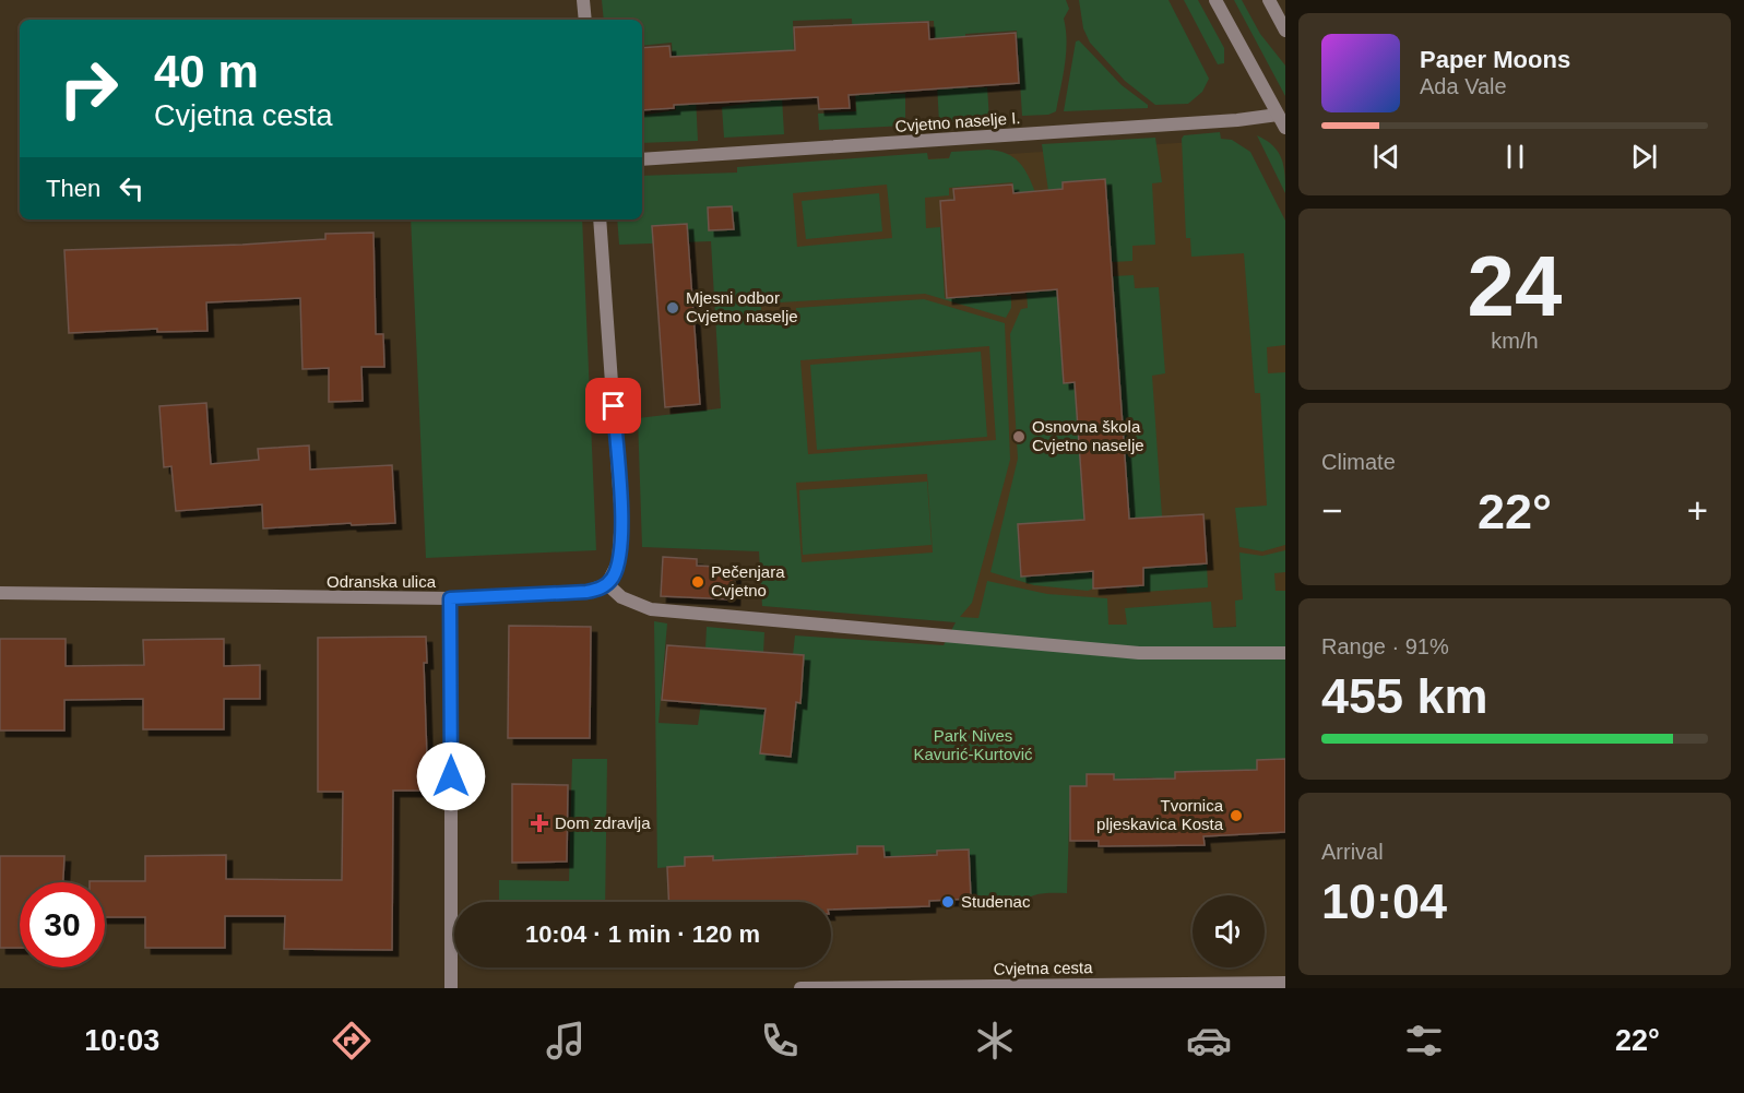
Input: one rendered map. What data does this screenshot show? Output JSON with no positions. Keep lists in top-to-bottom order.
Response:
{
  "streets": {
    "street": ["Cvjetno naselje I.", "Odranska ulica", "Cvjetna cesta"]
  },
  "parks": ["Park Nives Kavurić-Kurtović"],
  "places": {
    "other": [
      "Mjesni odbor Cvjetno naselje",
      "Osnovna škola Cvjetno naselje",
      "Pečenjara Cvjetno",
      "Tvornica pljeskavica Kosta",
      "Studenac"
    ],
    "health": ["Dom zdravlja"]
  },
  "page": {
    "turn": ["40 m", "Cvjetna cesta"],
    "song": ["Paper Moons", "Ada Vale"],
    "then": "Then",
    "tile": [
      ["24", "km/h"],
      "Climate",
      ["Range · 91%", "455 km"],
      ["Arrival", "10:04"]
    ],
    "heat": ["−", "22°", "+"],
    "limit": "30",
    "trip": "10:04 · 1 min · 120 m",
    "tabs": ["10:03", "22°"]
  }
}
